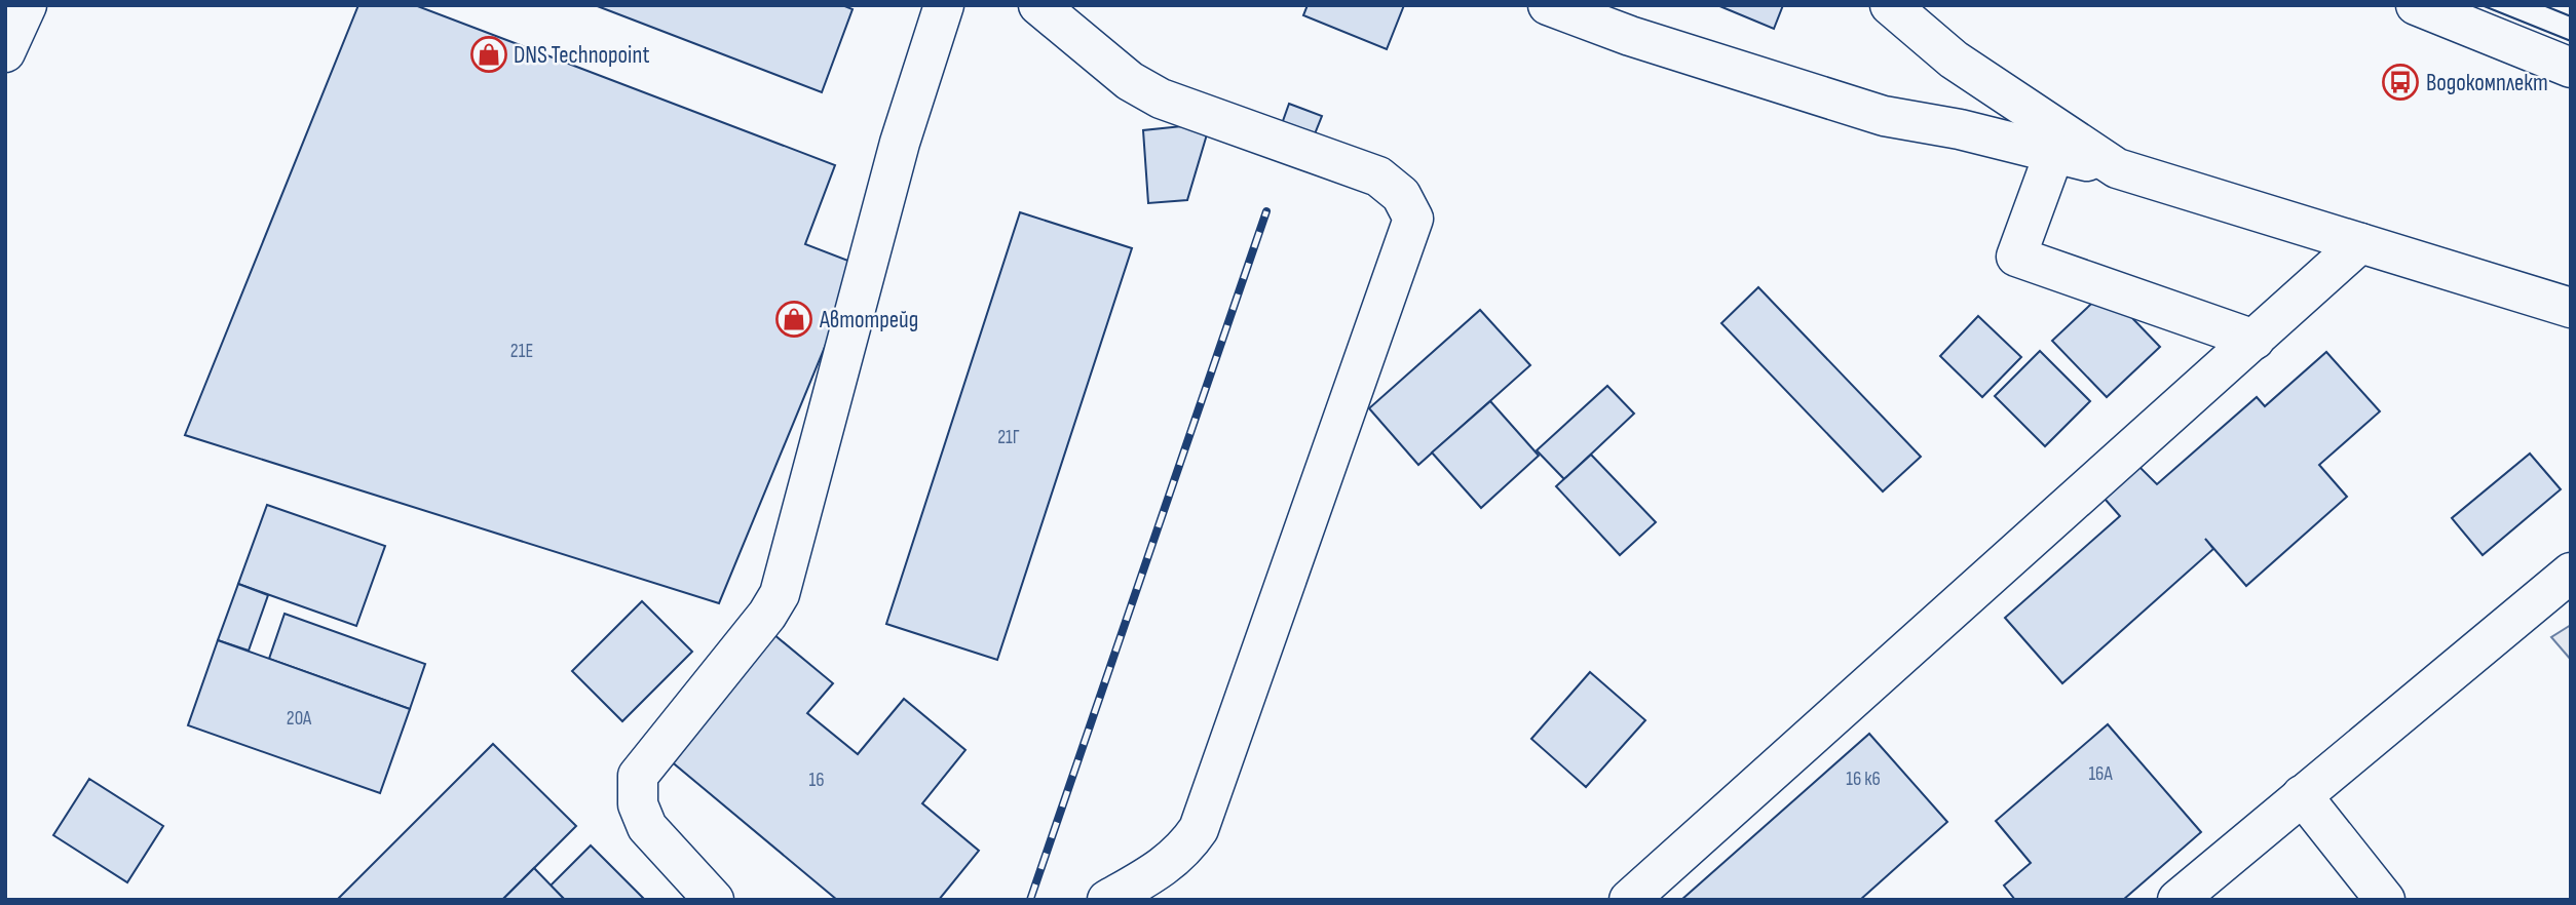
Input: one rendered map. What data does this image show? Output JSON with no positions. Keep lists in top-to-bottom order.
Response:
{
  "places": {
    "shop": ["DNS Technopoint", "Автотрейд"],
    "bus stop": ["Водокомплект"]
  },
  "house_numbers": [
    "21Е",
    "21Г",
    "20А",
    "16А",
    "16 к6",
    "16"
  ]
}
